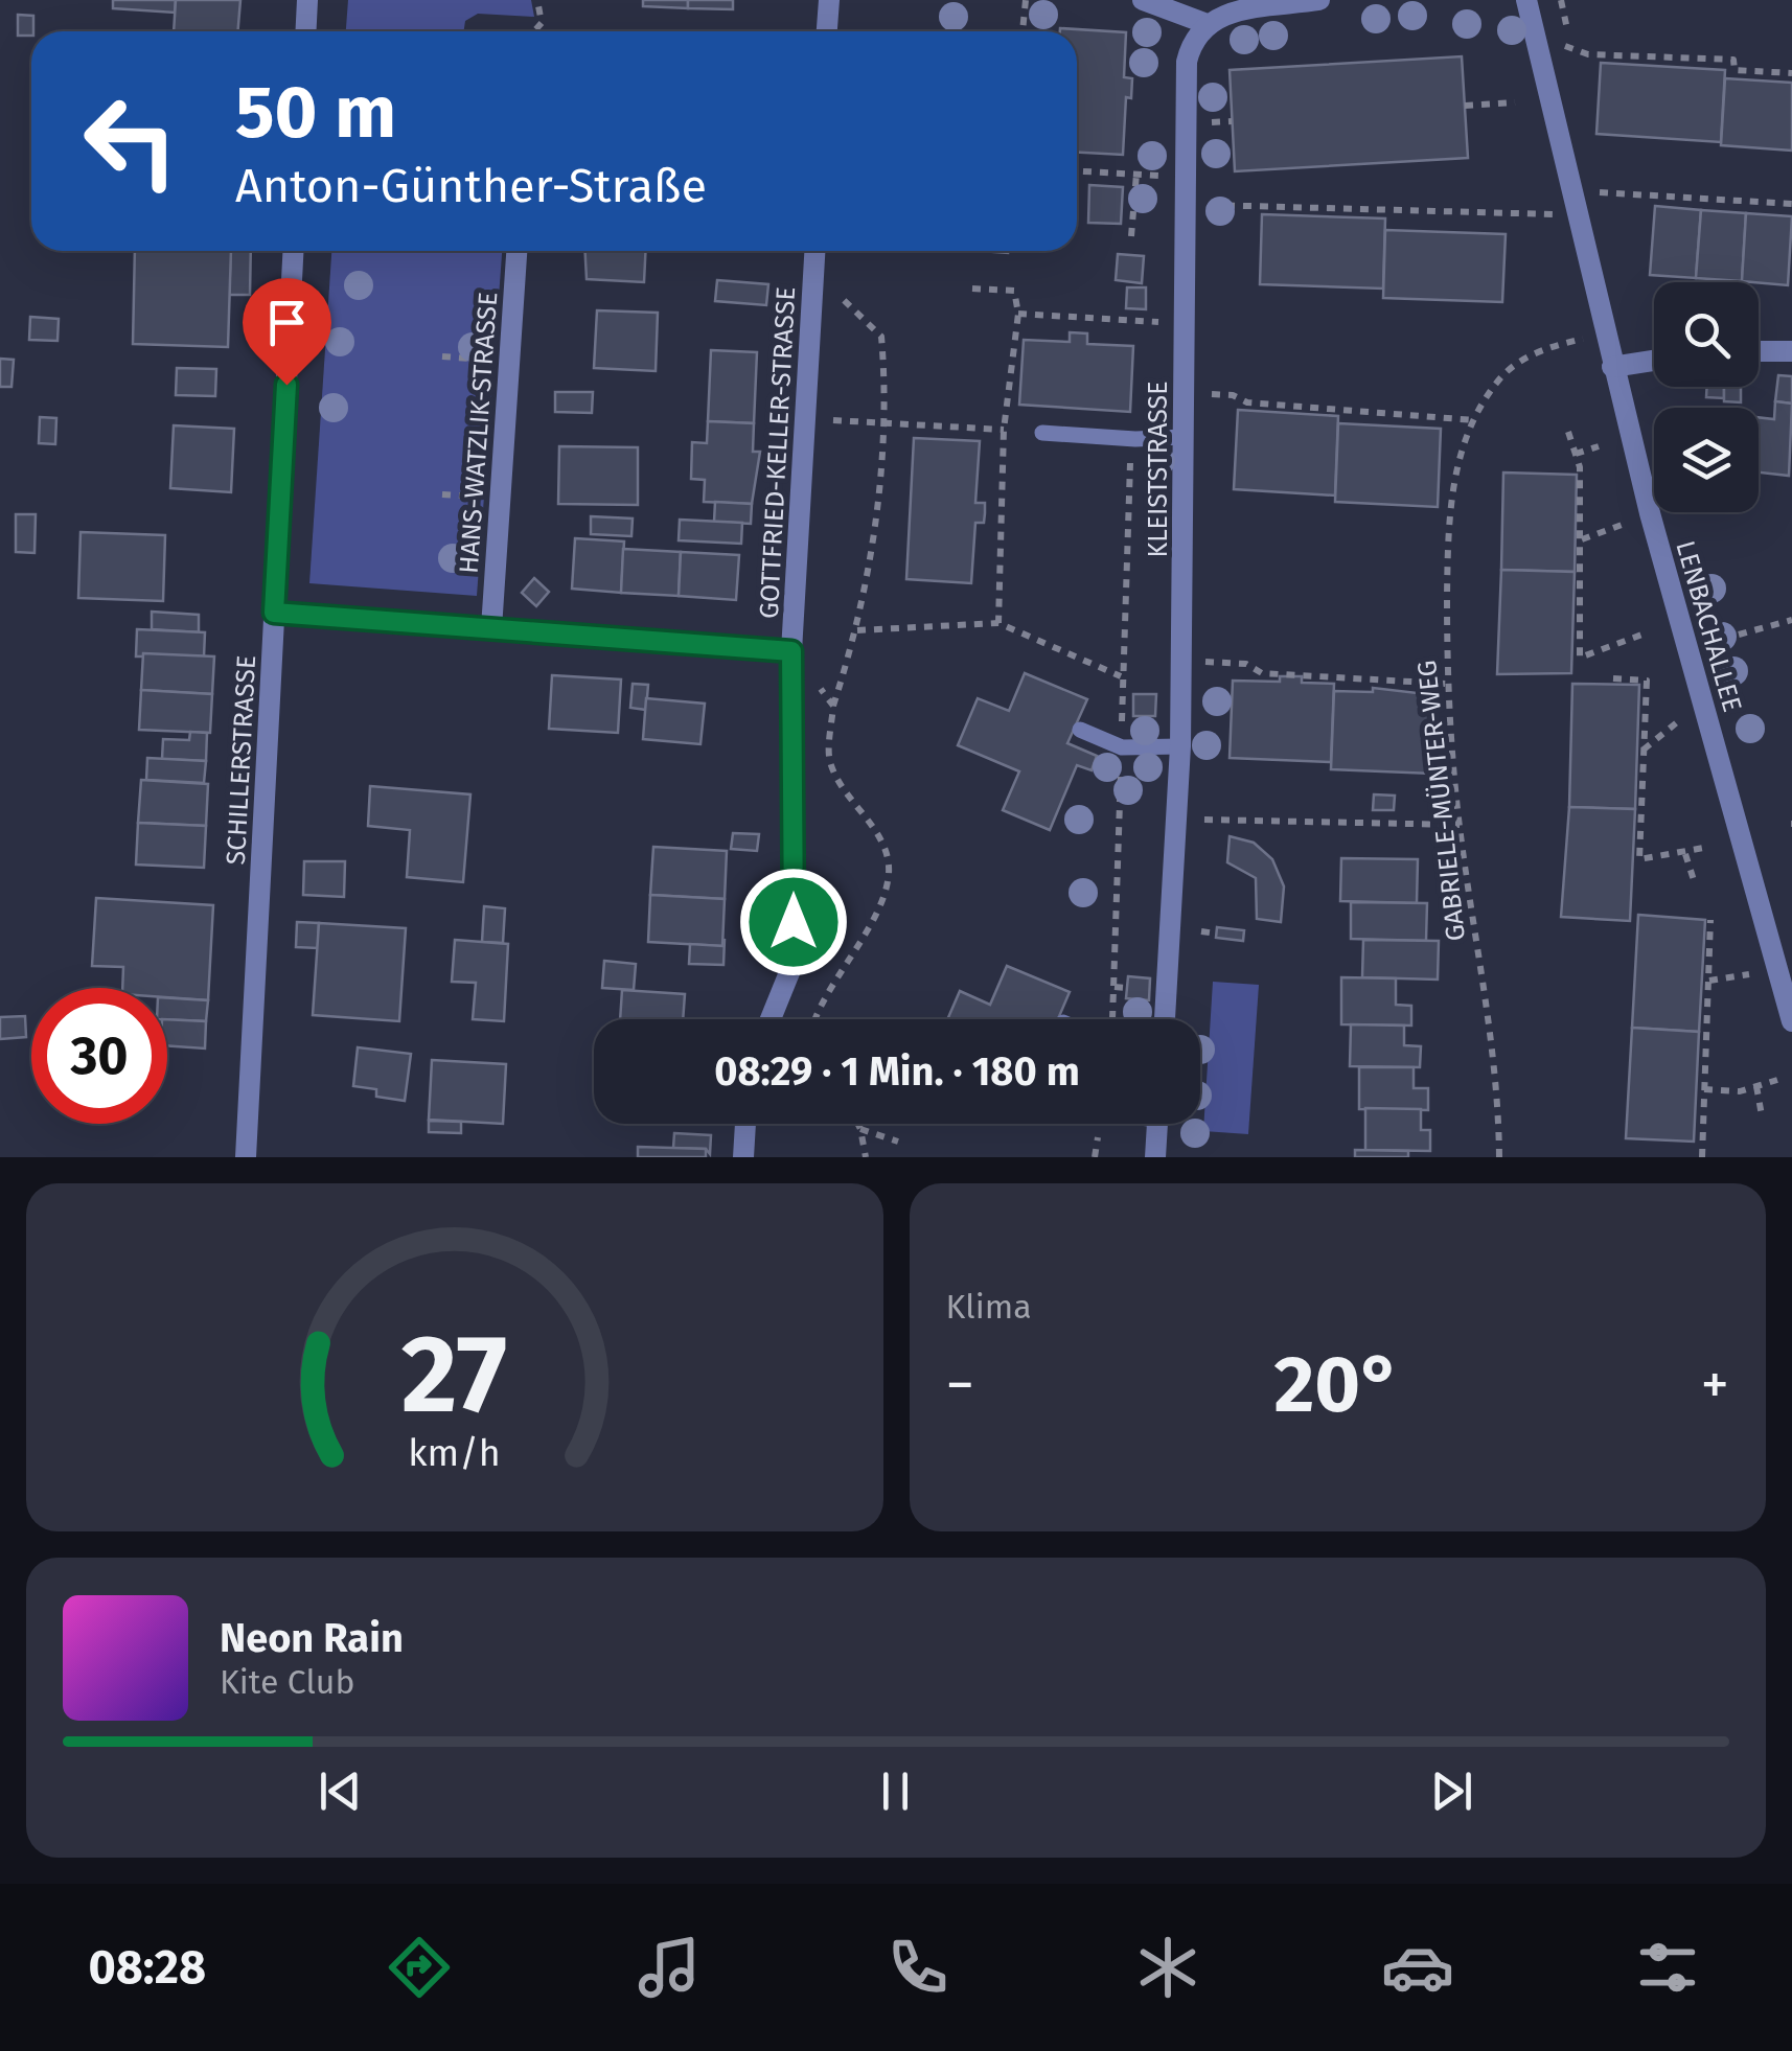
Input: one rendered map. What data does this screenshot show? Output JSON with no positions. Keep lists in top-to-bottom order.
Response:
{
  "streets": {
    "street": [
      "HANS-WATZLIK-STRASSE",
      "GOTTFRIED-KELLER-STRASSE",
      "KLEISTSTRASSE",
      "LENBACHALLEE",
      "SCHILLERSTRASSE"
    ],
    "path": ["GABRIELE-MÜNTER-WEG"]
  },
  "crossings": [
    ["LENBACHALLEE", "GABRIELE-MÜNTER-WEG"]
  ],
  "page": {
    "turn": ["50 m", "Anton-Günther-Straße"],
    "limit": "30",
    "trip": "08:29 · 1 Min. · 180 m",
    "tile": "Klima",
    "heat": ["−", "20°", "+"],
    "song": ["Neon Rain", "Kite Club"],
    "tabs": "08:28",
    "gauge": ["27", "km/h"]
  }
}
